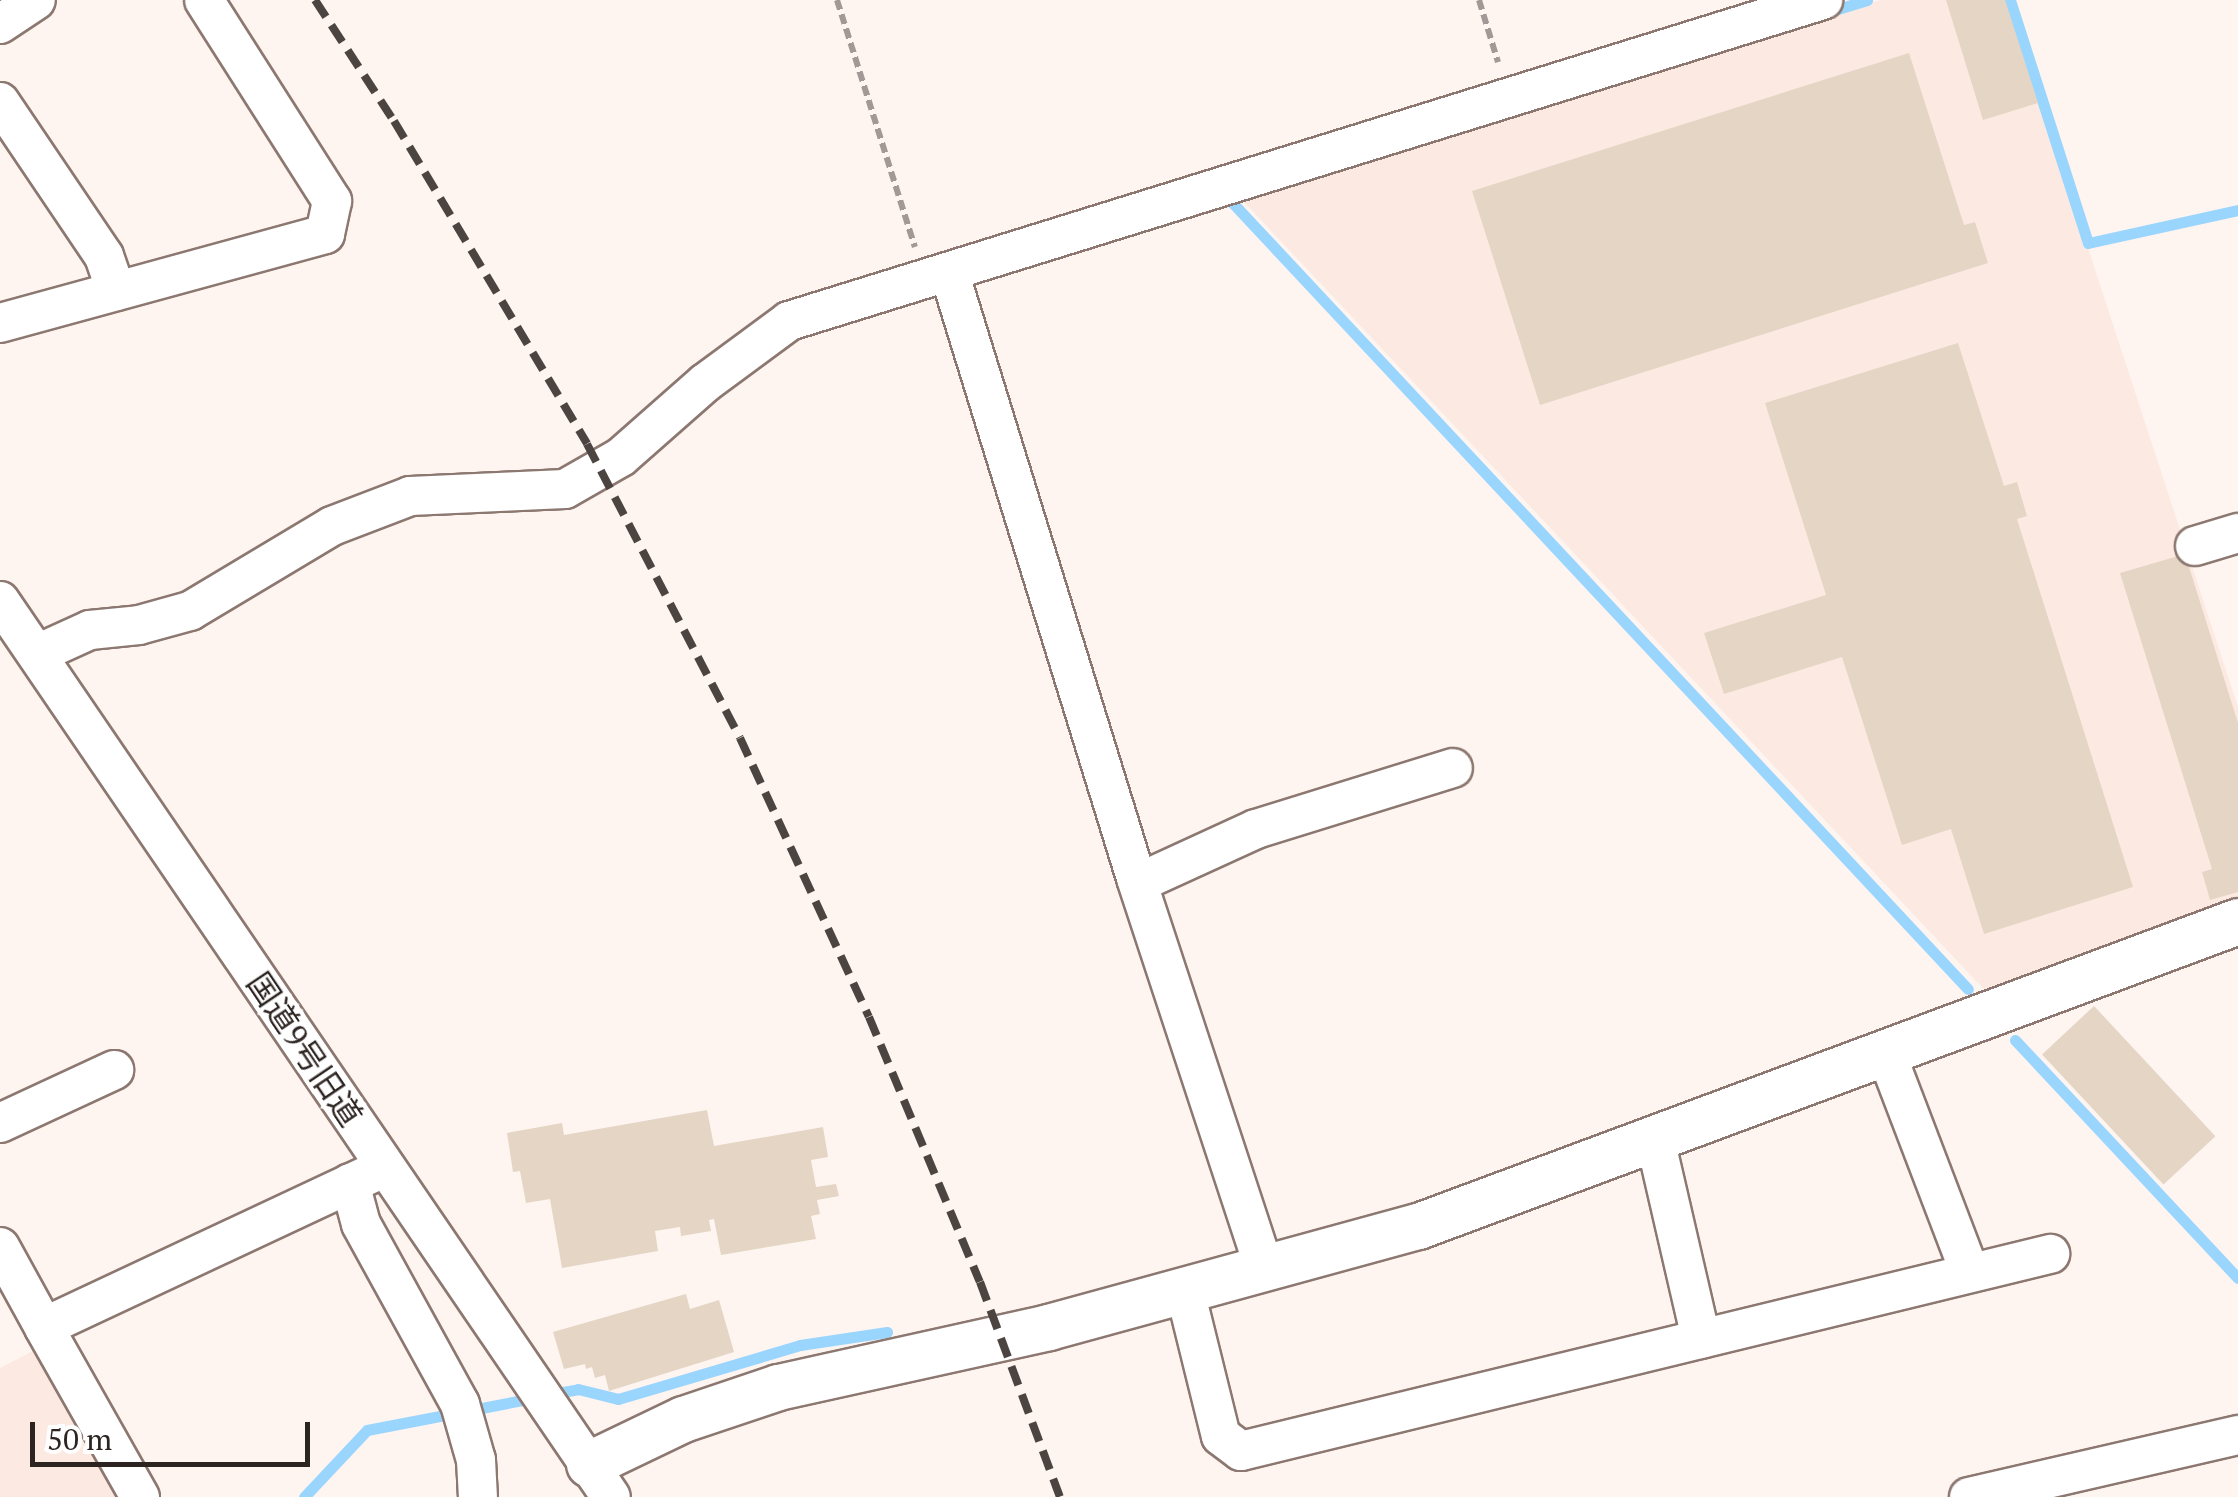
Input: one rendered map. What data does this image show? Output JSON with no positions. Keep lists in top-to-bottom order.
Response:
{
  "streets": {
    "street": ["国道9号旧道"]
  },
  "scale_bar": "50 m"
}
